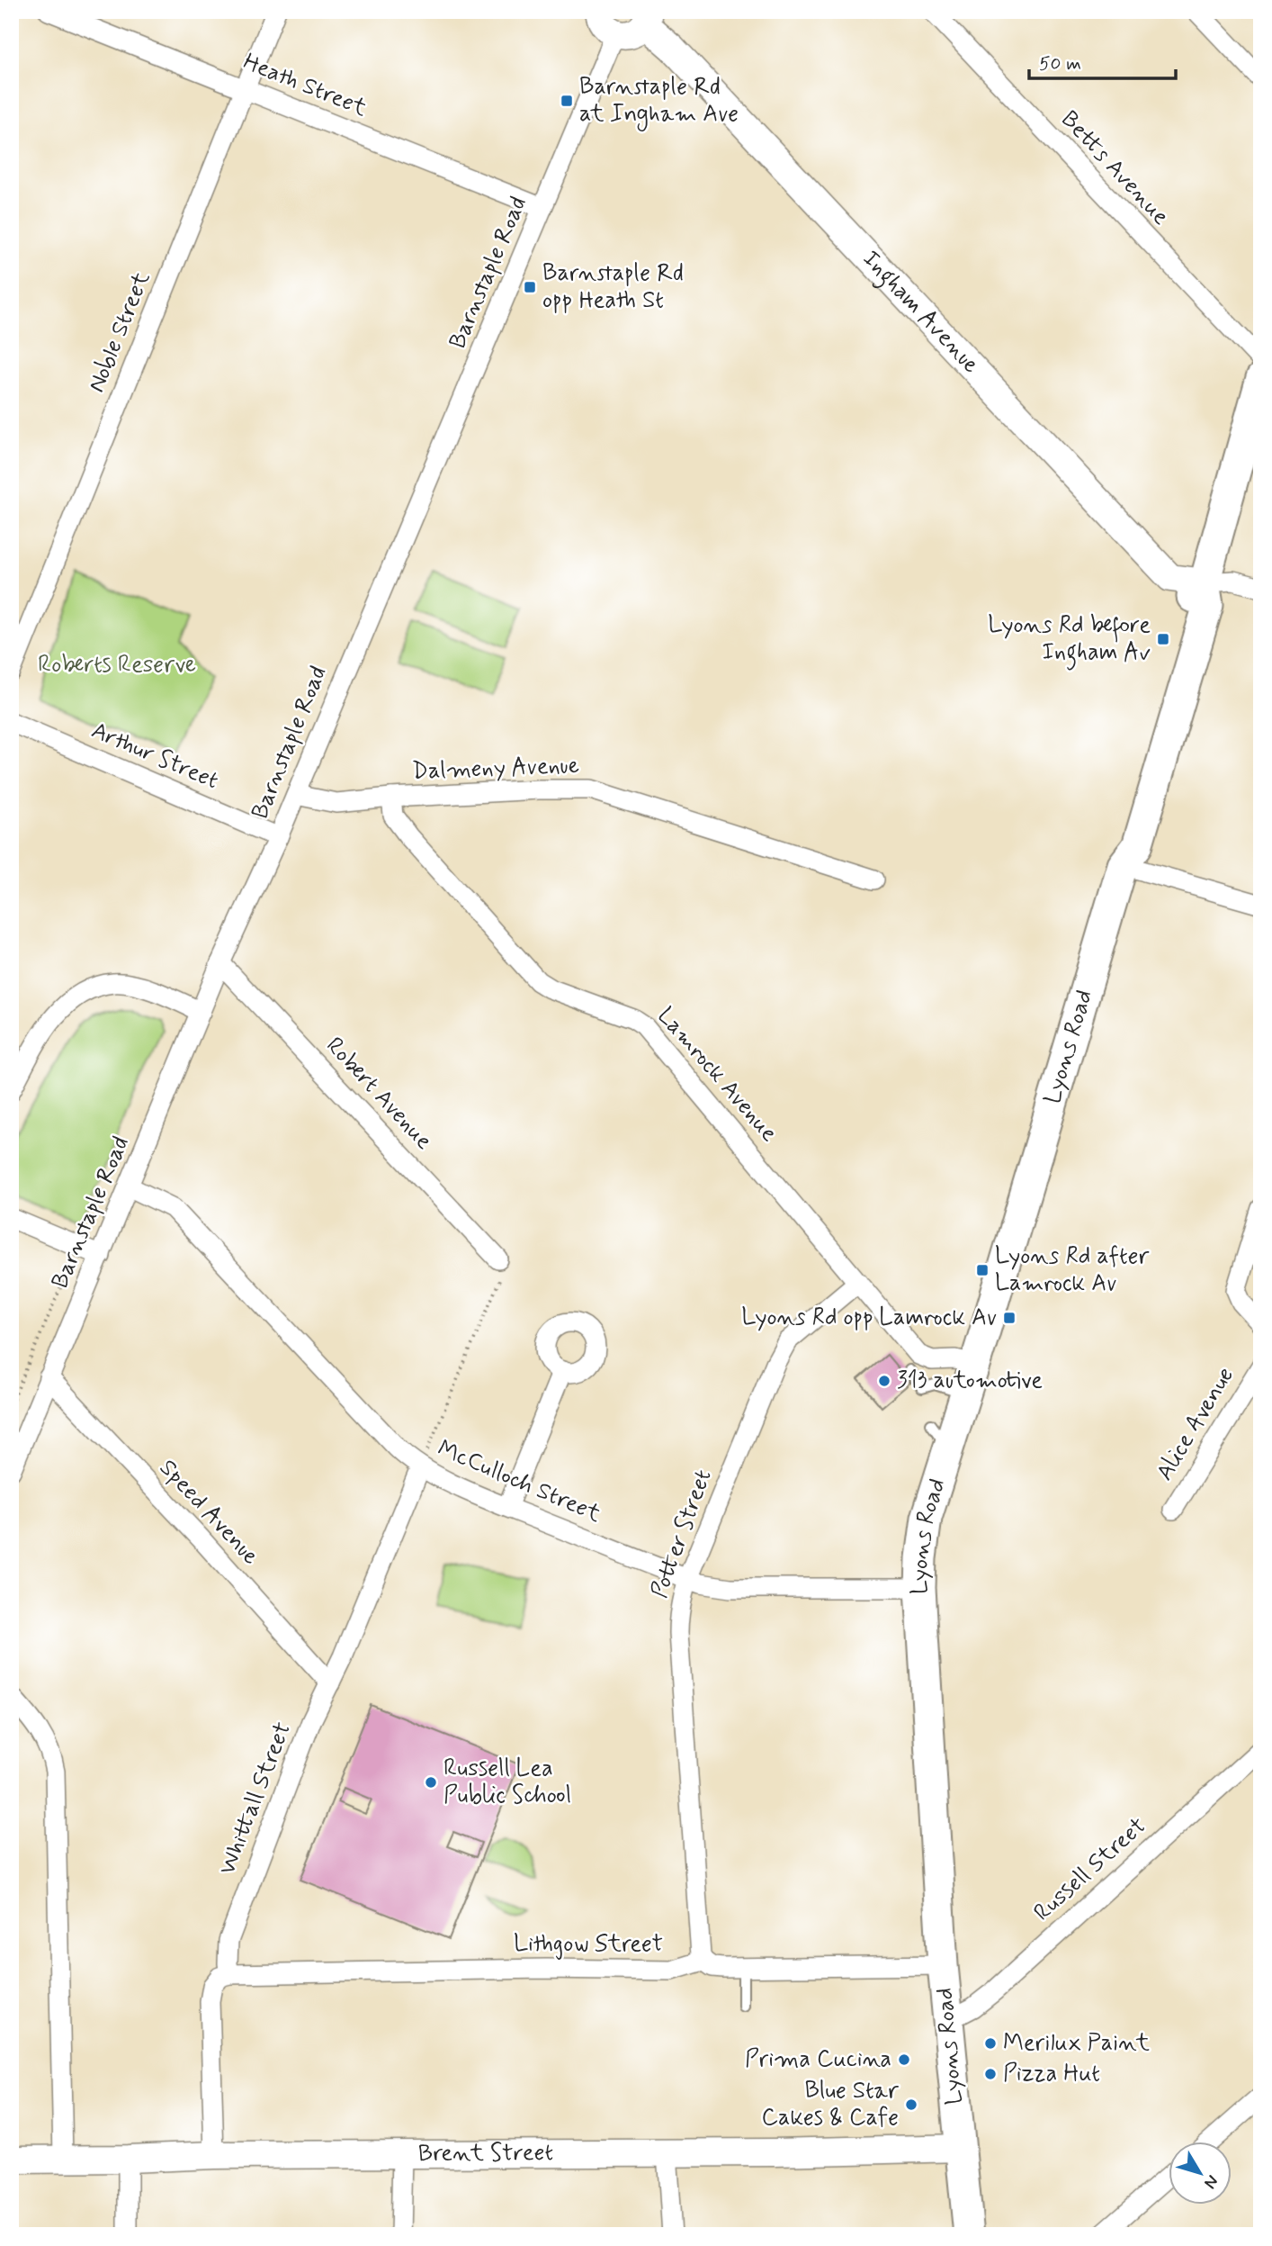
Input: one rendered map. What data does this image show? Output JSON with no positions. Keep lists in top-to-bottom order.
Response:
{
  "streets": {
    "main road": ["Ingham Avenue", "Lyons Road", "Brent Street"],
    "street": [
      "Heath Street",
      "Betts Avenue",
      "Barnstaple Road",
      "Noble Street",
      "Arthur Street",
      "Dalmeny Avenue",
      "Lamrock Avenue",
      "Robert Avenue",
      "Alice Avenue",
      "McCulloch Street",
      "Speed Avenue",
      "Potter Street",
      "Whittall Street",
      "Russell Street",
      "Lithgow Street"
    ]
  },
  "crossings": [
    ["Heath Street", "Barnstaple Road"],
    ["Heath Street", "Noble Street"],
    ["Barnstaple Road", "Arthur Street"],
    ["Barnstaple Road", "Dalmeny Avenue"],
    ["Barnstaple Road", "Robert Avenue"],
    ["Barnstaple Road", "McCulloch Street"],
    ["Barnstaple Road", "Speed Avenue"],
    ["Ingham Avenue", "Lyons Road"],
    ["Dalmeny Avenue", "Lamrock Avenue"],
    ["Lyons Road", "Lamrock Avenue"],
    ["Lyons Road", "McCulloch Street"],
    ["Lyons Road", "Russell Street"],
    ["Lyons Road", "Lithgow Street"],
    ["Lyons Road", "Brent Street"],
    ["Lamrock Avenue", "Potter Street"],
    ["McCulloch Street", "Potter Street"],
    ["McCulloch Street", "Whittall Street"],
    ["Speed Avenue", "Whittall Street"],
    ["Potter Street", "Lithgow Street"],
    ["Whittall Street", "Lithgow Street"]
  ],
  "parks": ["Roberts Reserve"],
  "places": {
    "transit": [
      "Barnstaple Rd at Ingham Ave",
      "Barnstaple Rd opp Heath St",
      "Lyons Rd before Ingham Av",
      "Lyons Rd after Lamrock Av",
      "Lyons Rd opp Lamrock Av"
    ],
    "other": [
      "313 automotive",
      "Russell Lea Public School",
      "Merilux Paint",
      "Prima Cucina",
      "Pizza Hut",
      "Blue Star Cakes & Cafe"
    ]
  },
  "scale_bar": "50 m",
  "north": "bottom right"
}
